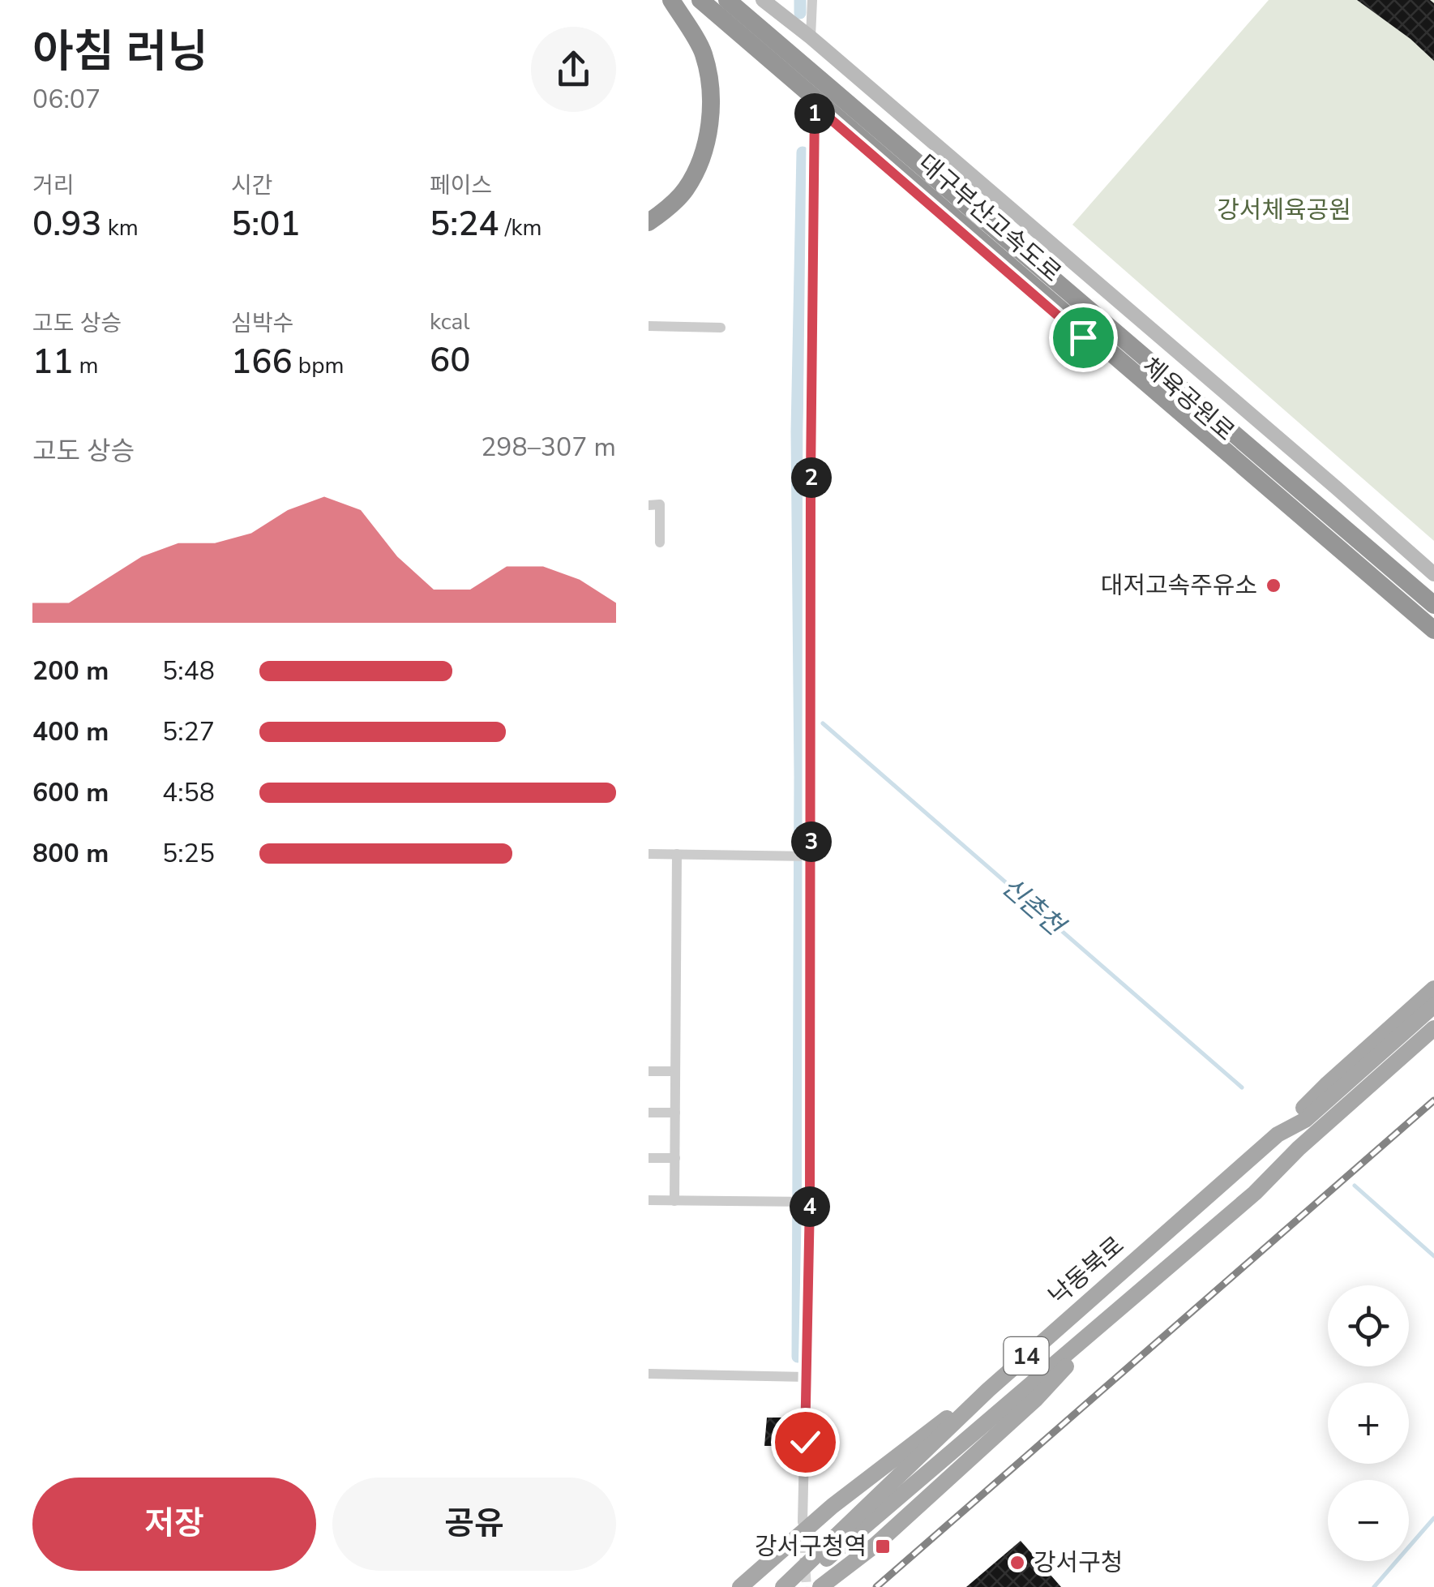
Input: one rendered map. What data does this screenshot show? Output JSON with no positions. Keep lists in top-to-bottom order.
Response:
{
  "streets": {
    "highway": ["대구부산고속도로"],
    "main road": ["체육공원로", "낙동북로", "14"]
  },
  "crossings": [
    ["대구부산고속도로", "체육공원로"]
  ],
  "water": ["신촌천"],
  "parks": ["강서체육공원"],
  "places": {
    "other": ["대저고속주유소", "강서구청"],
    "transit": ["강서구청역"]
  },
  "page": {
    "heading": ["아침 러닝", "06:07"],
    "pins": [
      "1",
      "2",
      "3",
      "4"
    ],
    "stats": [
      ["거리", "0.93 km"],
      ["시간", "5:01"],
      ["페이스", "5:24 /km"],
      ["고도 상승", "11 m"],
      ["심박수", "166 bpm"],
      ["kcal", "60"]
    ],
    "chart": ["고도 상승", "298–307 m"],
    "list": [
      {
        "name": "200 m",
        "note": "5:48"
      },
      {
        "name": "400 m",
        "note": "5:27"
      },
      {
        "name": "600 m",
        "note": "4:58"
      },
      {
        "name": "800 m",
        "note": "5:25"
      }
    ],
    "map_buttons": ["+", "−"],
    "buttons": ["저장", "공유"]
  }
}
